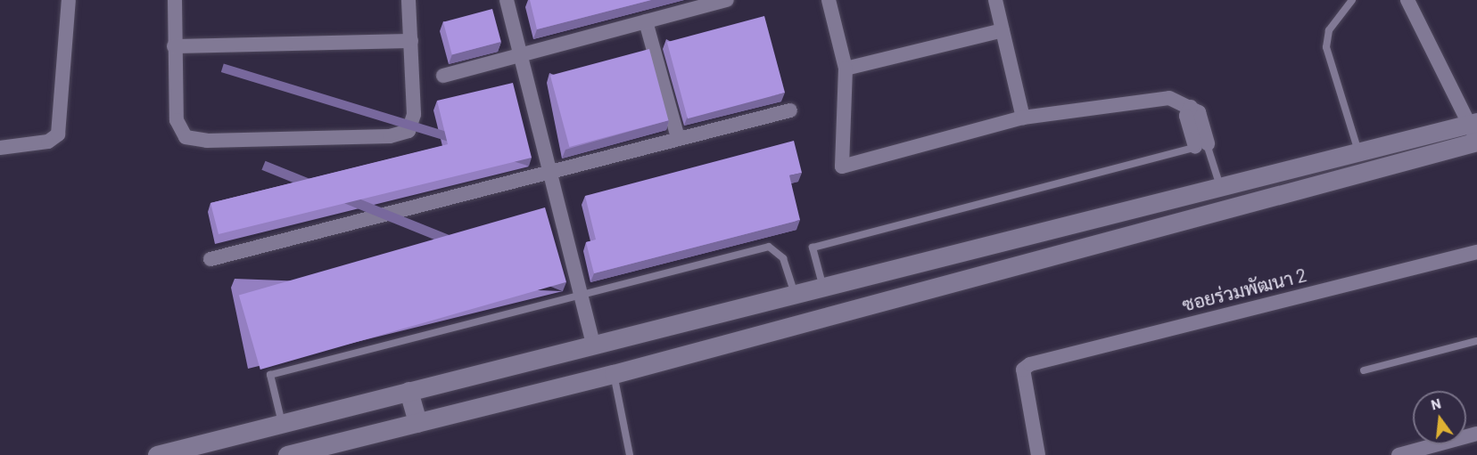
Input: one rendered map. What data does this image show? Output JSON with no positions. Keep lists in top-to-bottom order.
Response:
{
  "streets": {
    "street": ["ซอยร่วมพัฒนา 2"]
  },
  "north": "top"
}
